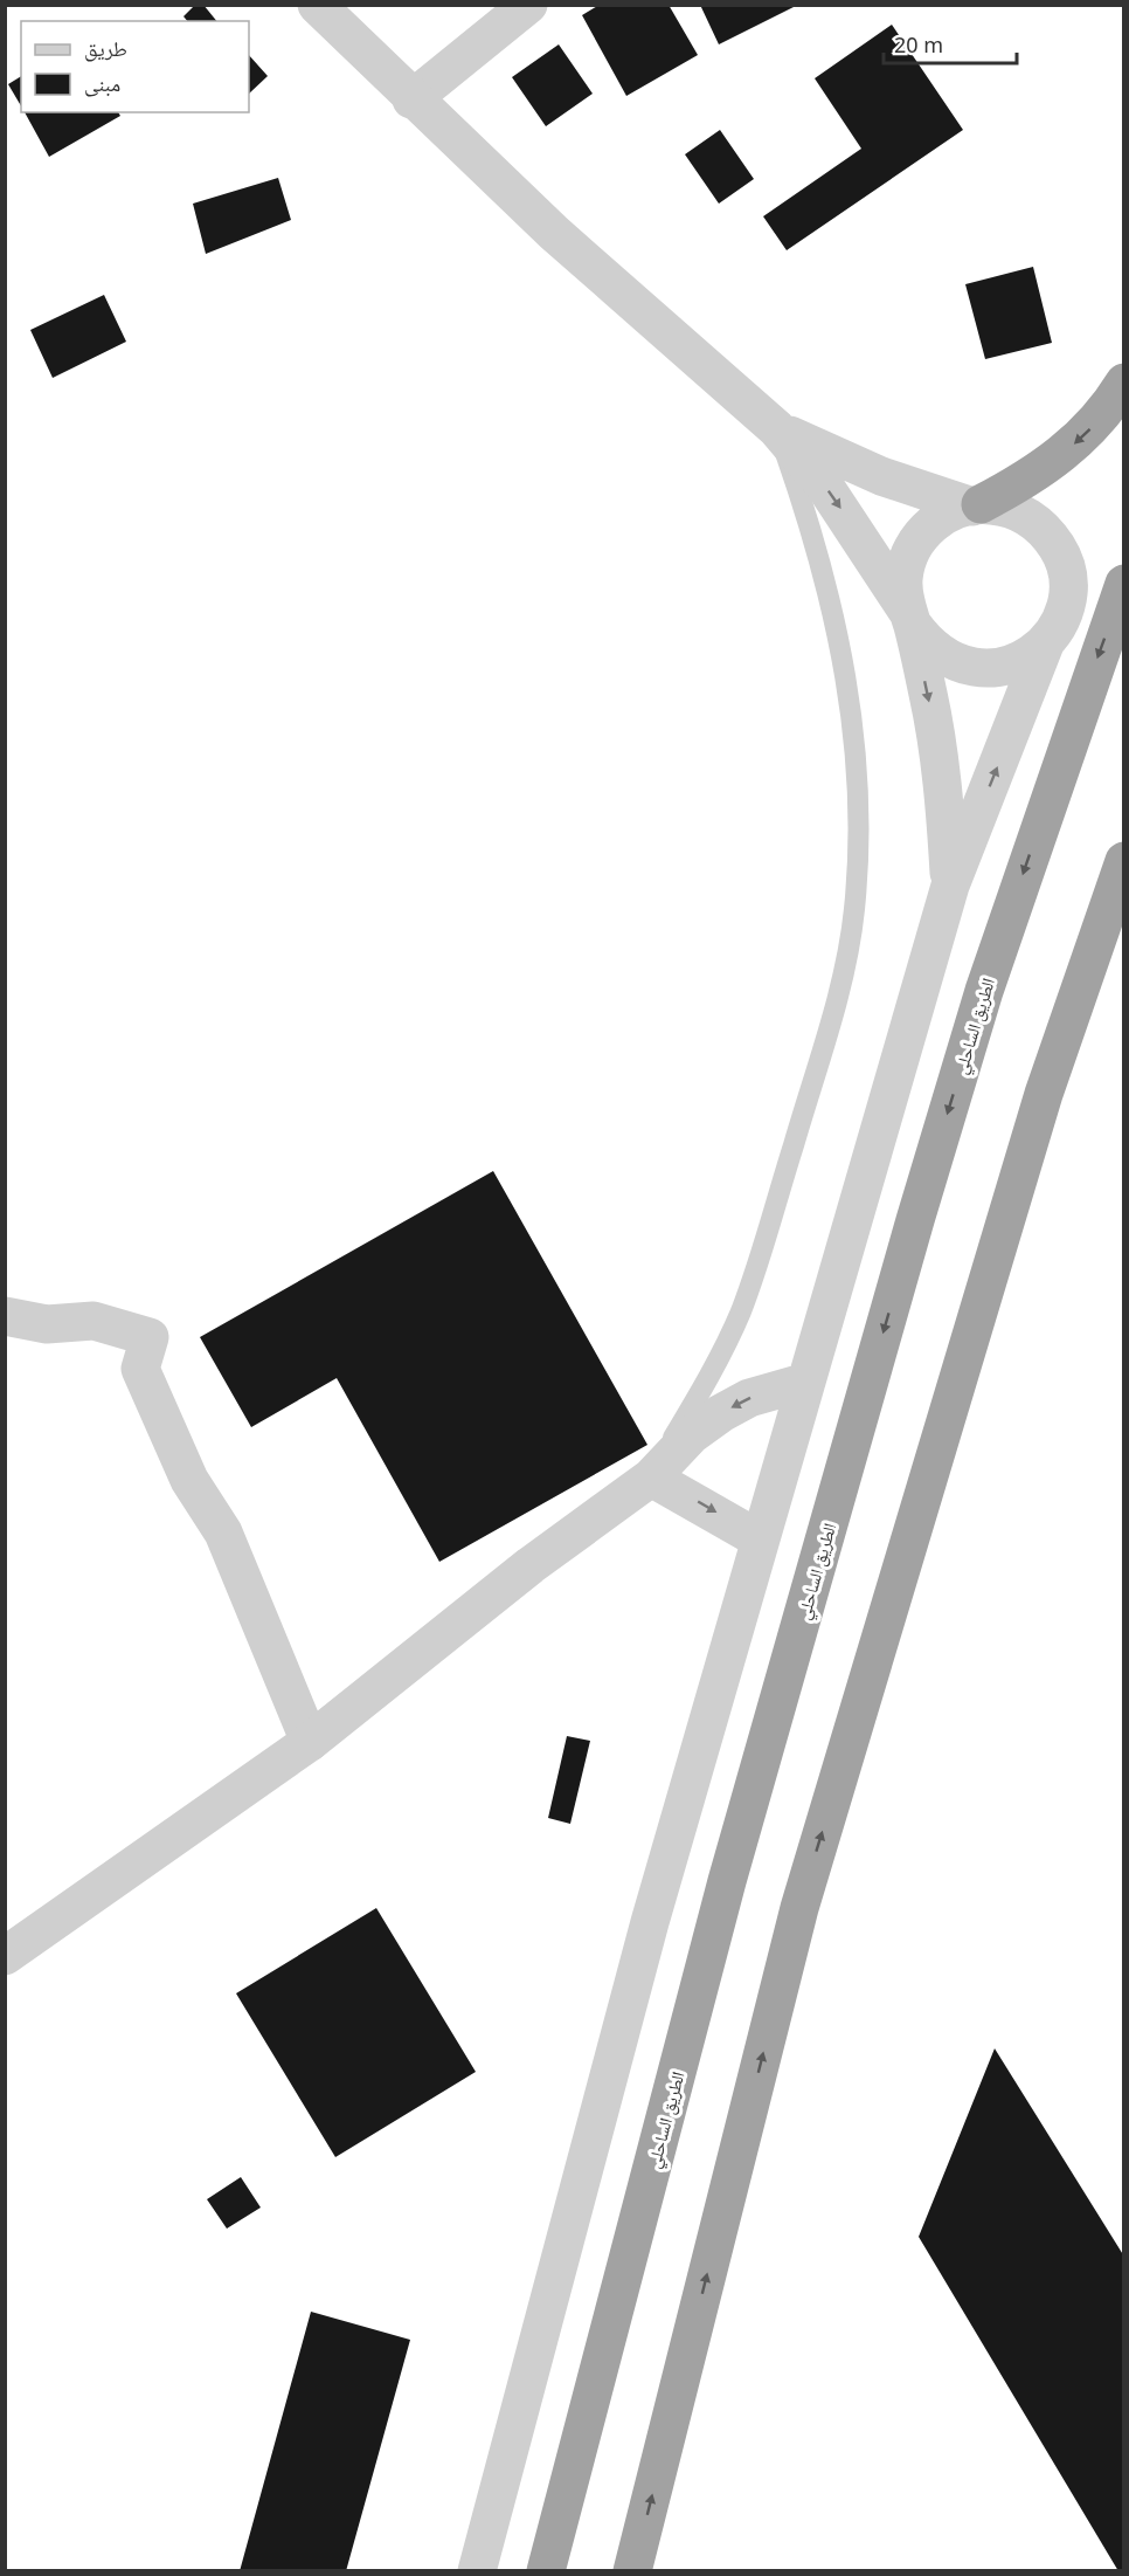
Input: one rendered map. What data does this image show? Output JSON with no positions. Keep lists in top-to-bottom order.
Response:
{
  "streets": {
    "highway": ["الطريق الساحلي"]
  },
  "legend": ["طريق", "مبنى"],
  "scale_bar": "20 m"
}
